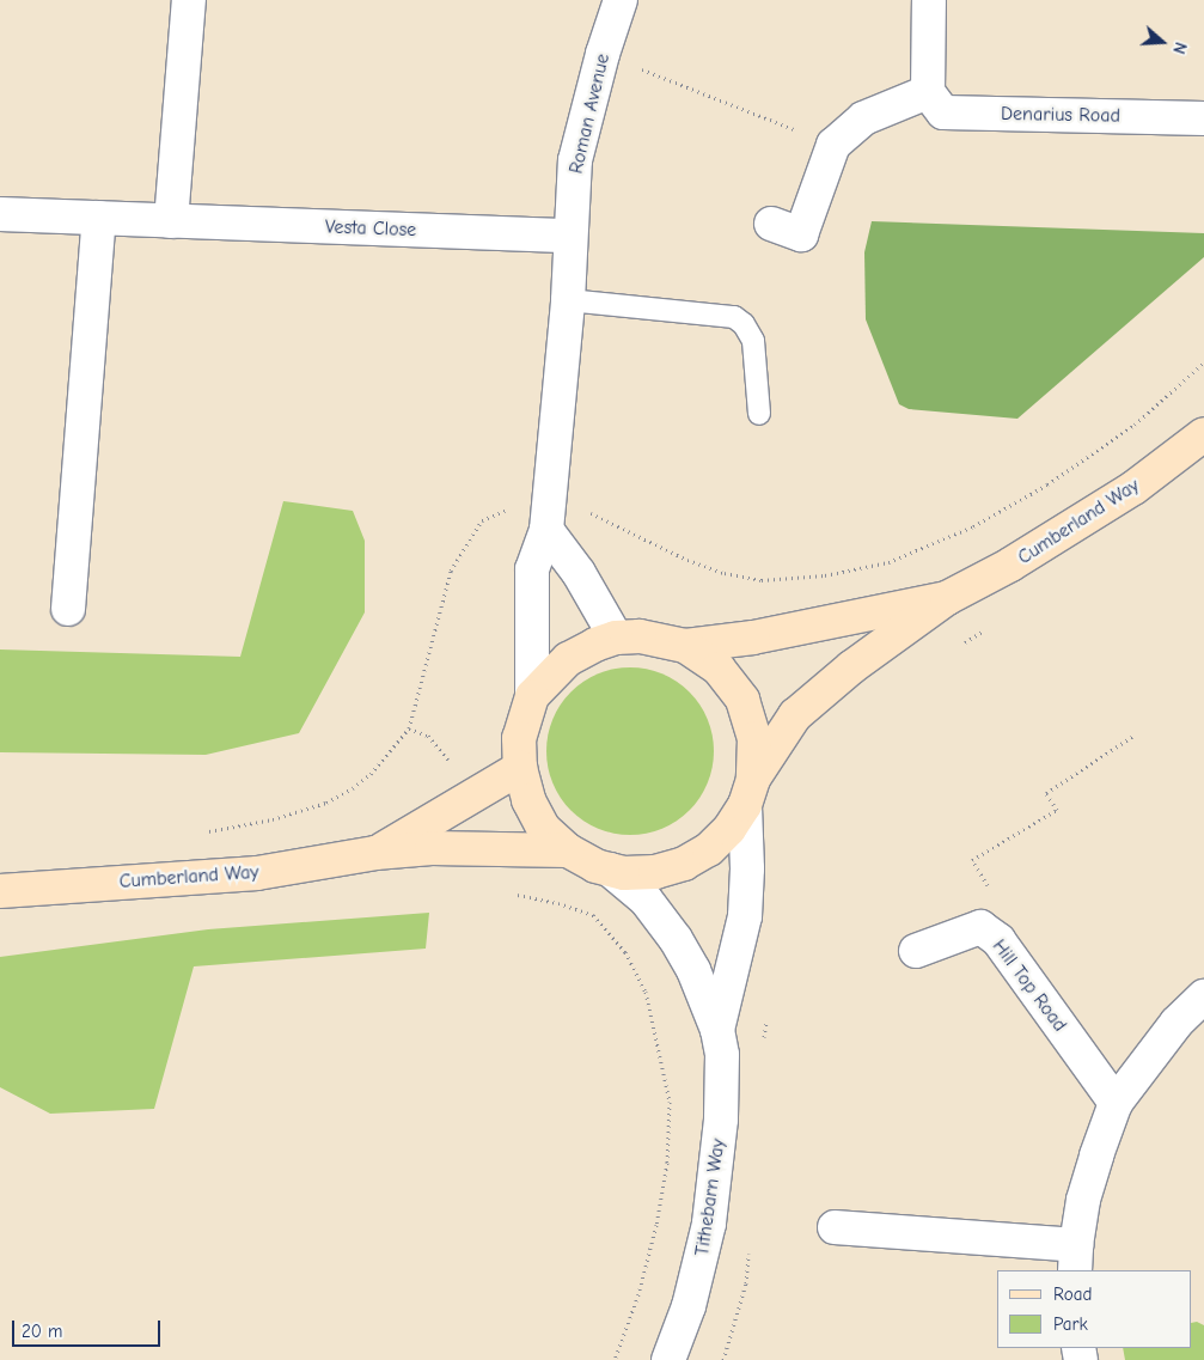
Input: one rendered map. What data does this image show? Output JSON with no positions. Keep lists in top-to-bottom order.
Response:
{
  "streets": {
    "main road": ["Cumberland Way"],
    "street": [
      "Roman Avenue",
      "Denarius Road",
      "Vesta Close",
      "Hill Top Road",
      "Tithebarn Way"
    ]
  },
  "crossings": [
    ["Roman Avenue", "Vesta Close"],
    ["Roman Avenue", "Cumberland Way"],
    ["Cumberland Way", "Tithebarn Way"]
  ],
  "legend": ["Road", "Park"],
  "scale_bar": "20 m",
  "north": "right"
}
